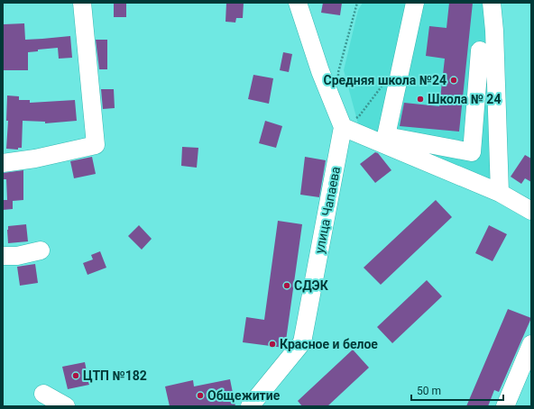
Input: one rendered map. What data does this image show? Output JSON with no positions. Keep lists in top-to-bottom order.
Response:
{
  "streets": {
    "street": ["улица Чапаева"]
  },
  "places": [
    "Средняя школа №24",
    "Школа № 24",
    "СДЭК",
    "Красное и белое",
    "ЦТП №182",
    "Общежитие"
  ],
  "scale_bar": "50 m"
}
